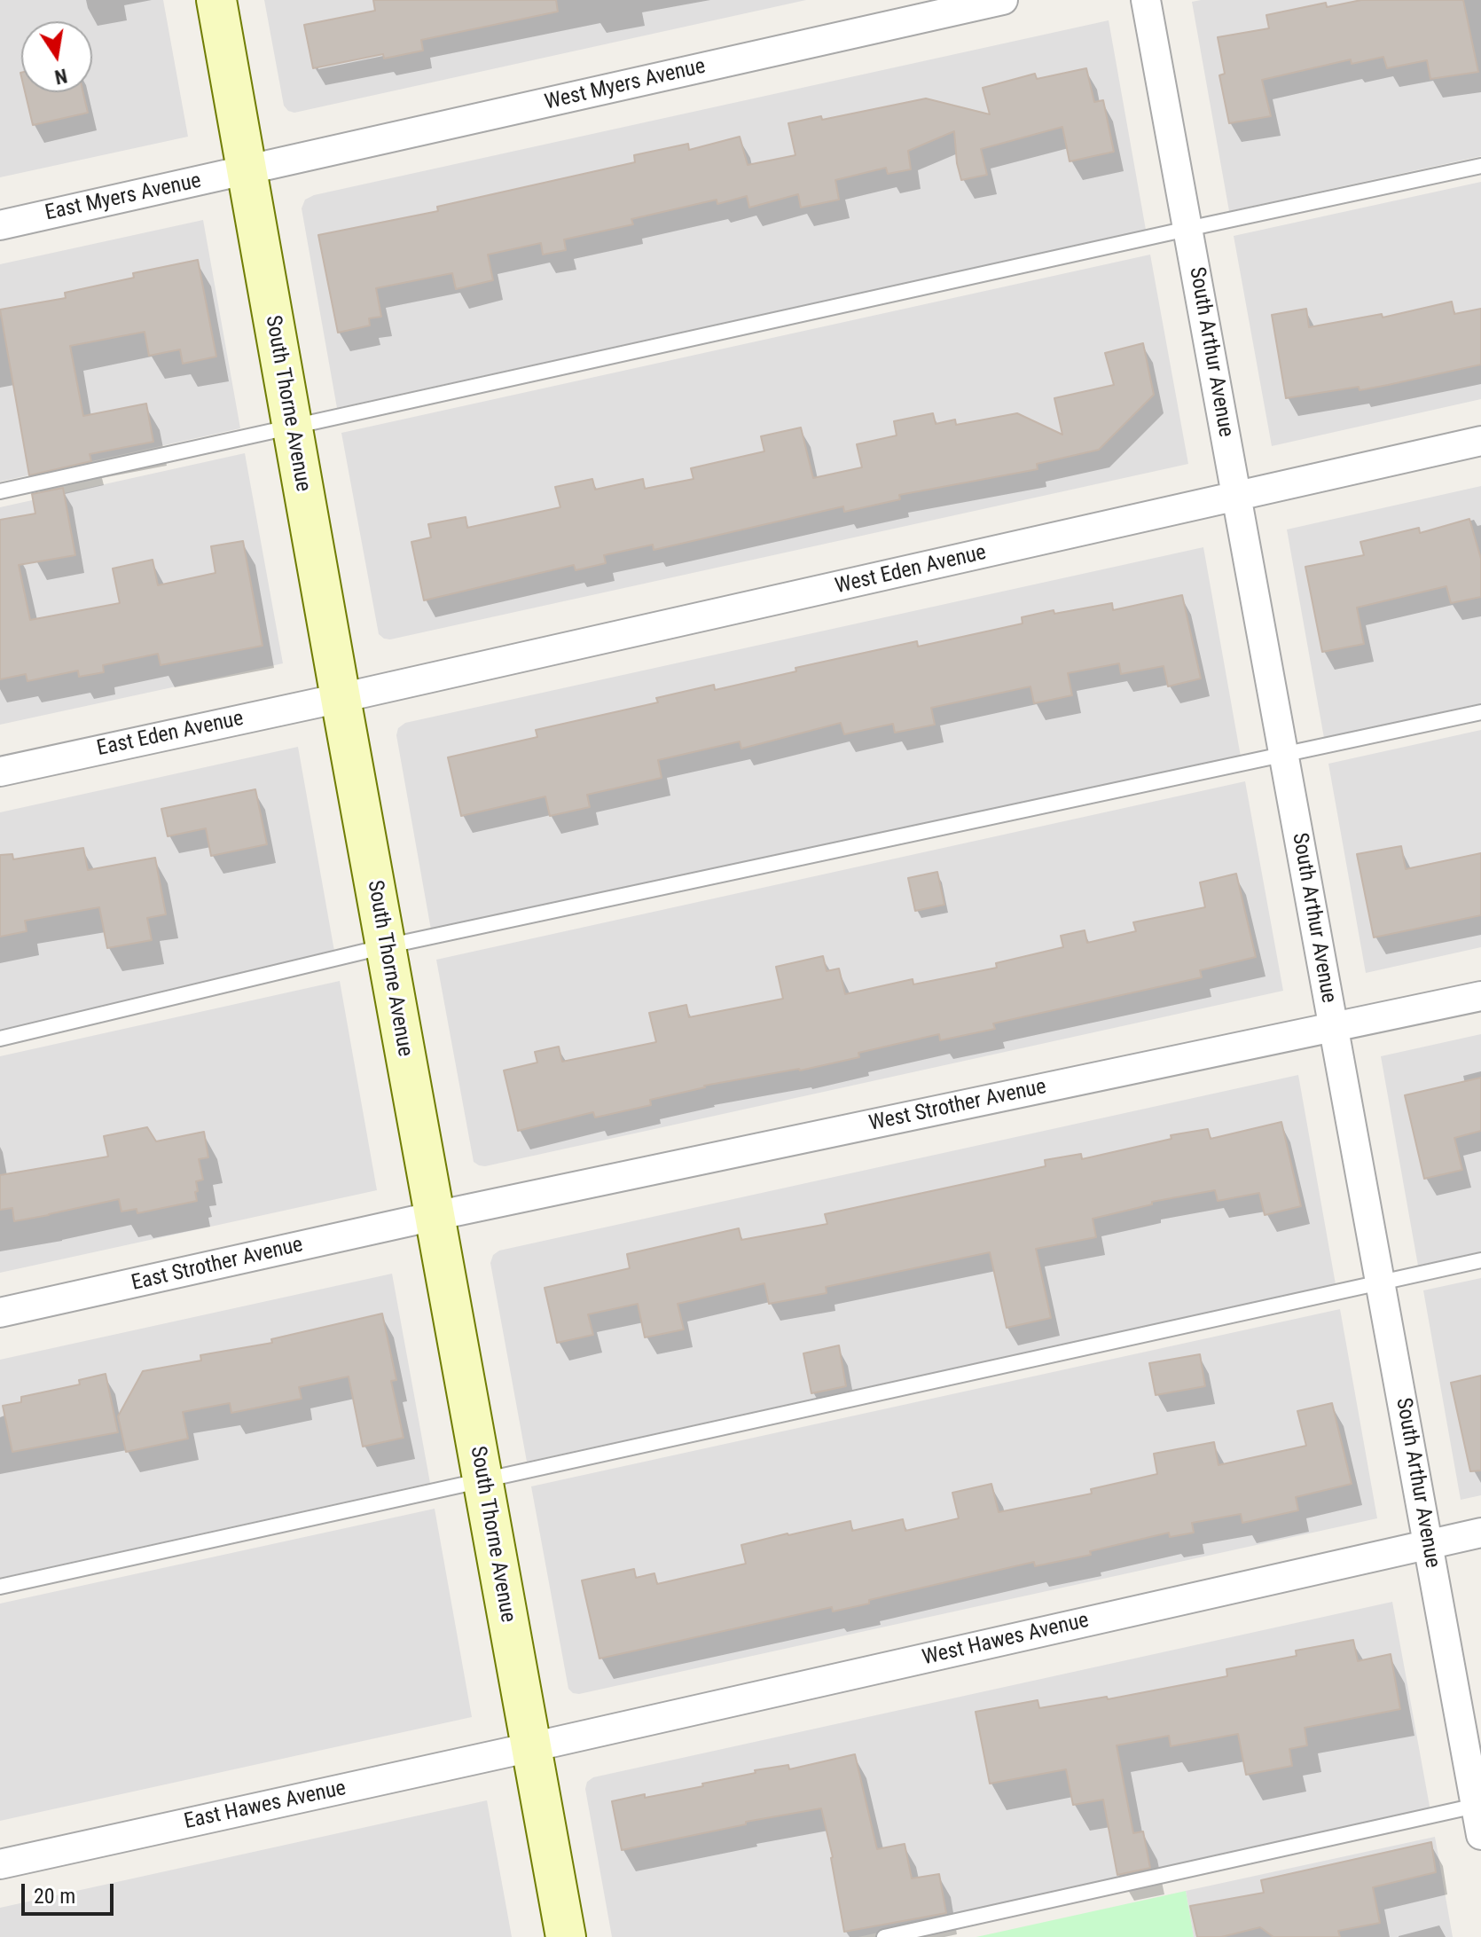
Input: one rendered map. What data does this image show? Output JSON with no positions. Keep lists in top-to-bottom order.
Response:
{
  "streets": {
    "main road": ["South Thorne Avenue"],
    "street": [
      "West Myers Avenue",
      "East Myers Avenue",
      "South Arthur Avenue",
      "West Eden Avenue",
      "East Eden Avenue",
      "West Strother Avenue",
      "East Strother Avenue",
      "West Hawes Avenue",
      "East Hawes Avenue"
    ]
  },
  "crossings": [
    ["West Myers Avenue", "East Myers Avenue"],
    ["West Myers Avenue", "South Thorne Avenue"],
    ["East Myers Avenue", "South Thorne Avenue"],
    ["South Arthur Avenue", "West Eden Avenue"],
    ["South Arthur Avenue", "West Strother Avenue"],
    ["South Arthur Avenue", "West Hawes Avenue"],
    ["South Thorne Avenue", "West Eden Avenue"],
    ["South Thorne Avenue", "East Eden Avenue"],
    ["South Thorne Avenue", "West Strother Avenue"],
    ["South Thorne Avenue", "East Strother Avenue"],
    ["South Thorne Avenue", "West Hawes Avenue"],
    ["South Thorne Avenue", "East Hawes Avenue"],
    ["West Eden Avenue", "East Eden Avenue"],
    ["West Strother Avenue", "East Strother Avenue"],
    ["West Hawes Avenue", "East Hawes Avenue"]
  ],
  "scale_bar": "20 m",
  "north": "bottom"
}
